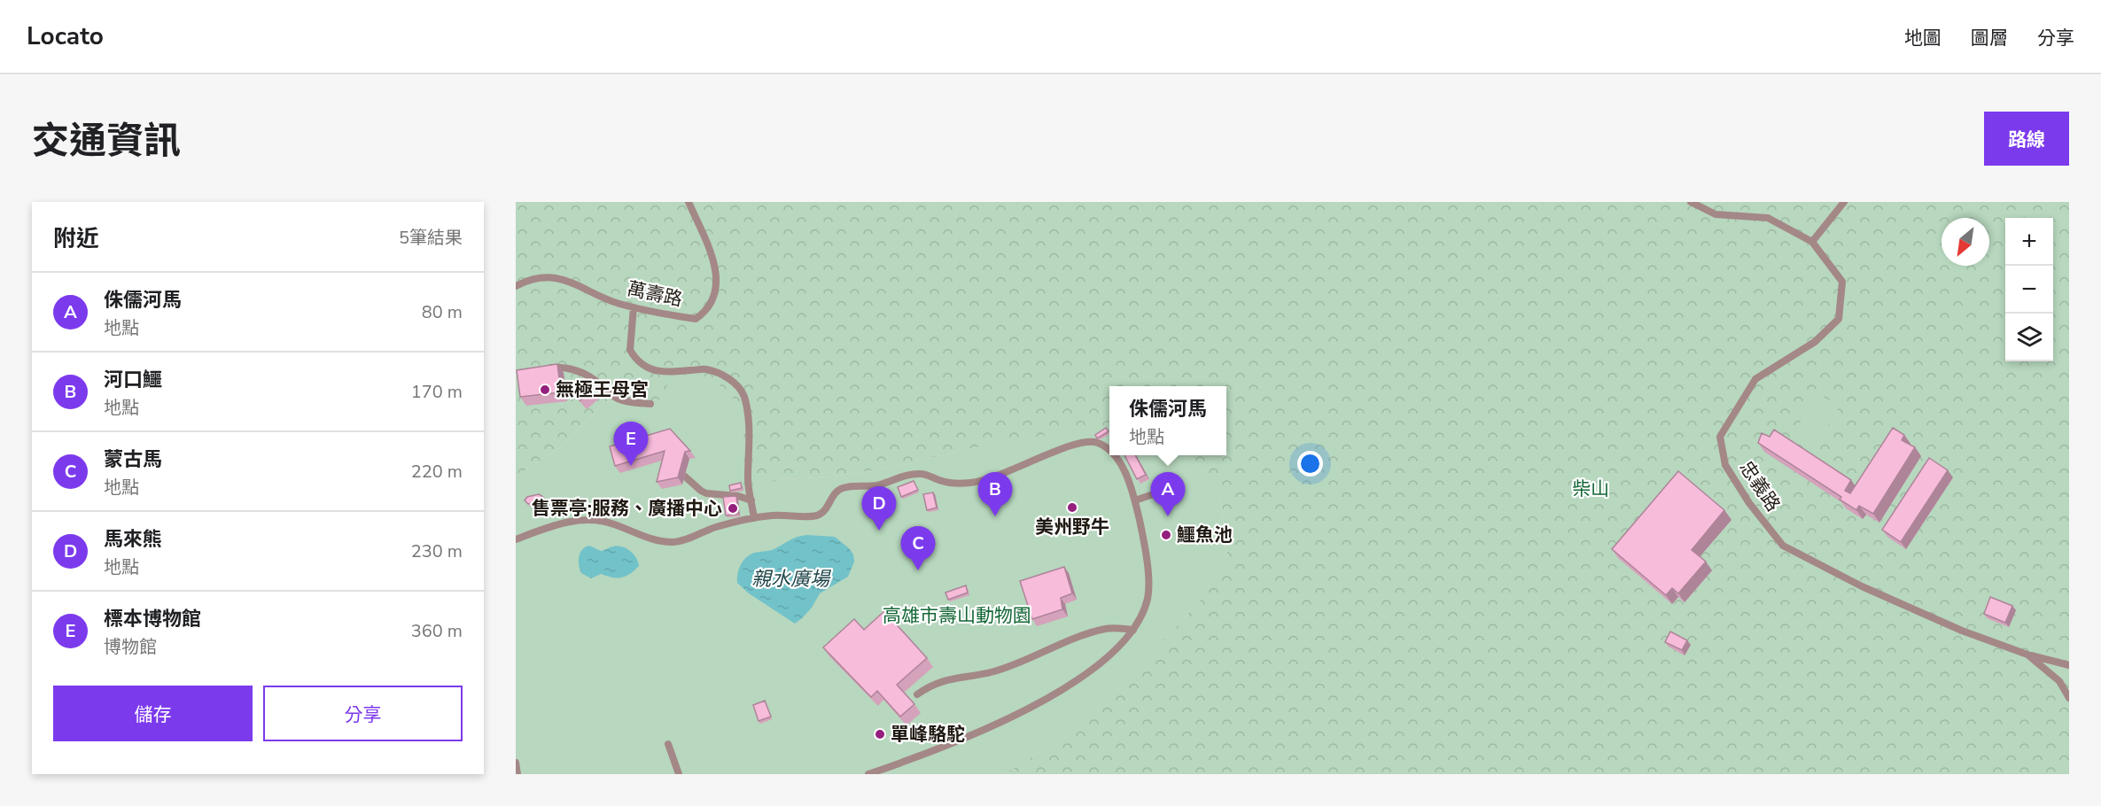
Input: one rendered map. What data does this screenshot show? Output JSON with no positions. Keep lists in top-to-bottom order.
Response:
{
  "streets": {
    "lane": ["萬壽路", "忠義路"]
  },
  "water": ["親水廣場"],
  "parks": ["柴山", "高雄市壽山動物園"],
  "places": [
    "無極王母宮",
    "美州野牛",
    "售票亭;服務、廣播中心",
    "鱷魚池",
    "單峰駱駝"
  ],
  "north": "bottom left",
  "page": {
    "header": "Locato",
    "nav": ["地圖", "圖層", "分享"],
    "title": "交通資訊",
    "buttons": [
      "路線",
      ["儲存", "分享"]
    ],
    "heading": ["附近", "5筆結果"],
    "map_buttons": ["+", "−"],
    "list": [
      {
        "mark": "A",
        "name": "侏儒河馬",
        "note": "地點",
        "value": "80 m"
      },
      {
        "mark": "B",
        "name": "河口鱷",
        "note": "地點",
        "value": "170 m"
      },
      {
        "mark": "C",
        "name": "蒙古馬",
        "note": "地點",
        "value": "220 m"
      },
      {
        "mark": "D",
        "name": "馬來熊",
        "note": "地點",
        "value": "230 m"
      },
      {
        "mark": "E",
        "name": "標本博物館",
        "note": "博物館",
        "value": "360 m"
      }
    ],
    "popup": ["侏儒河馬", "地點"],
    "pins": [
      "E",
      "A",
      "B",
      "D",
      "C"
    ]
  }
}
